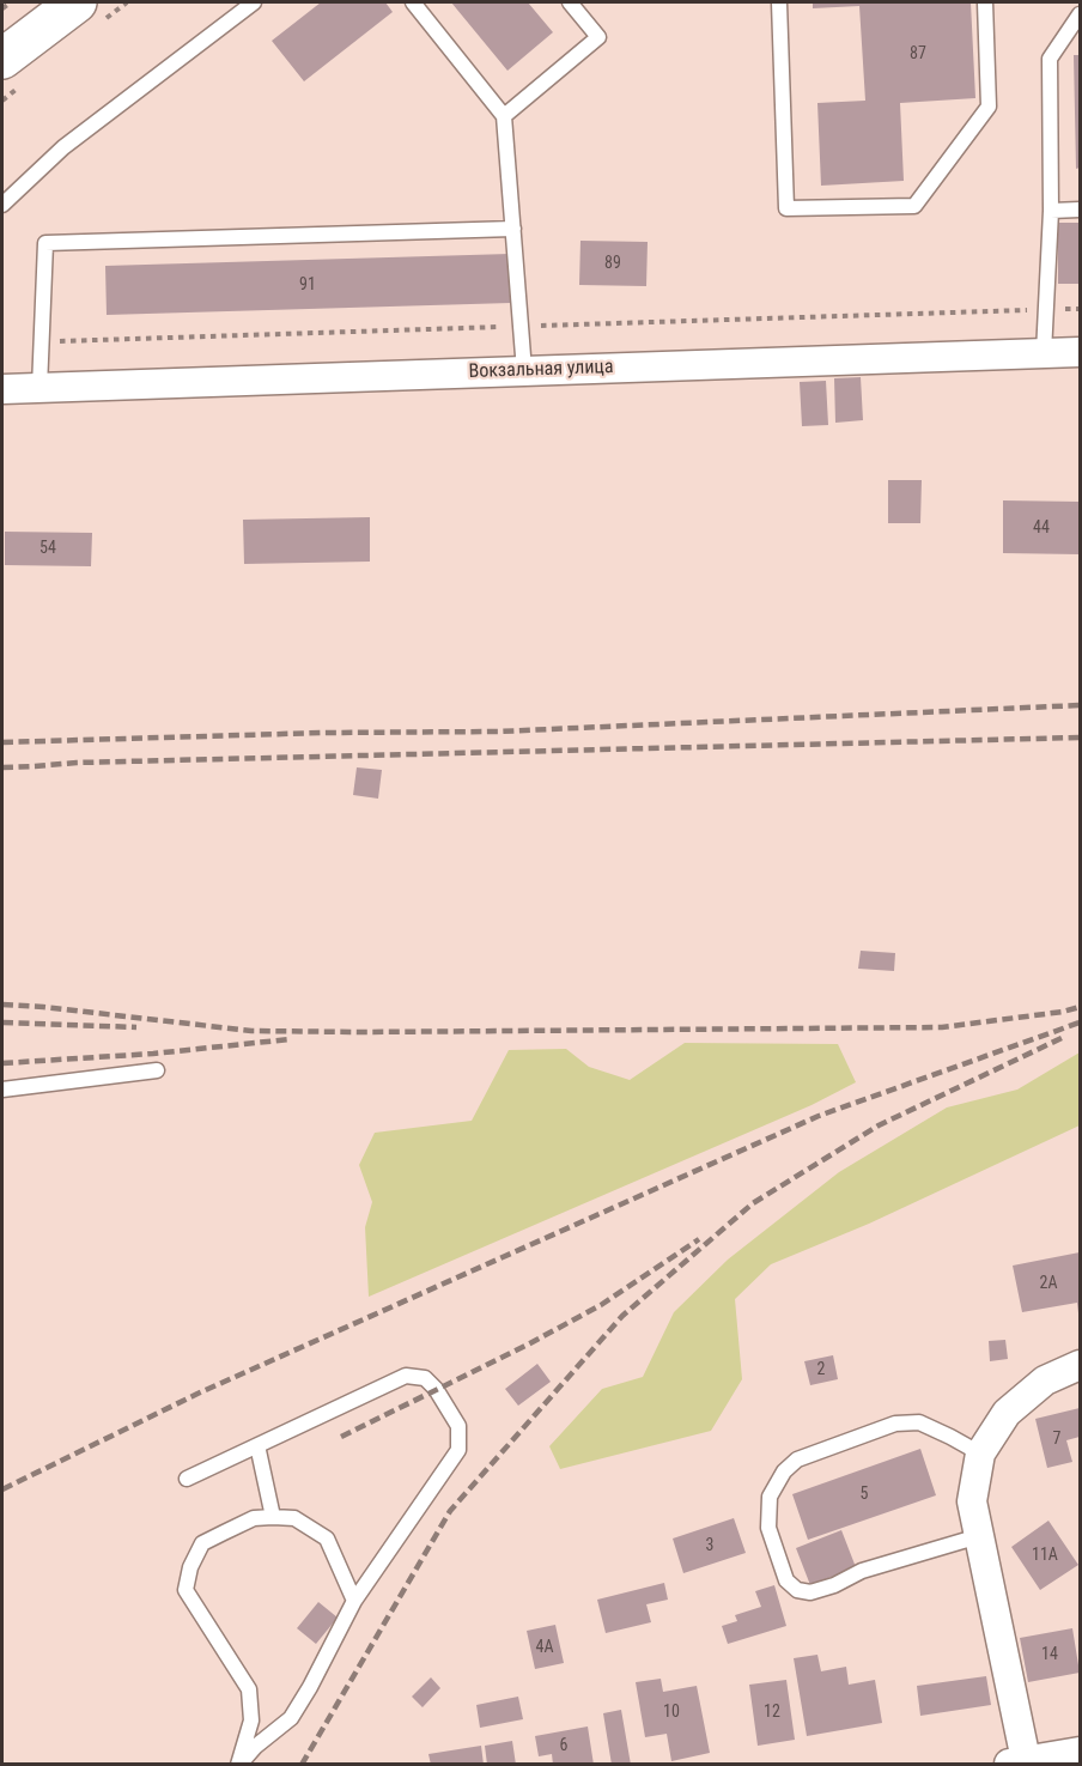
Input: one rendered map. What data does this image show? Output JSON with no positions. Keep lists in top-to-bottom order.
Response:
{
  "streets": {
    "street": ["Вокзальная улица"]
  },
  "house_numbers": [
    "87",
    "89",
    "91",
    "44",
    "54",
    "2А",
    "2",
    "7",
    "5",
    "3",
    "11А",
    "4А",
    "14",
    "10",
    "12",
    "6"
  ]
}
